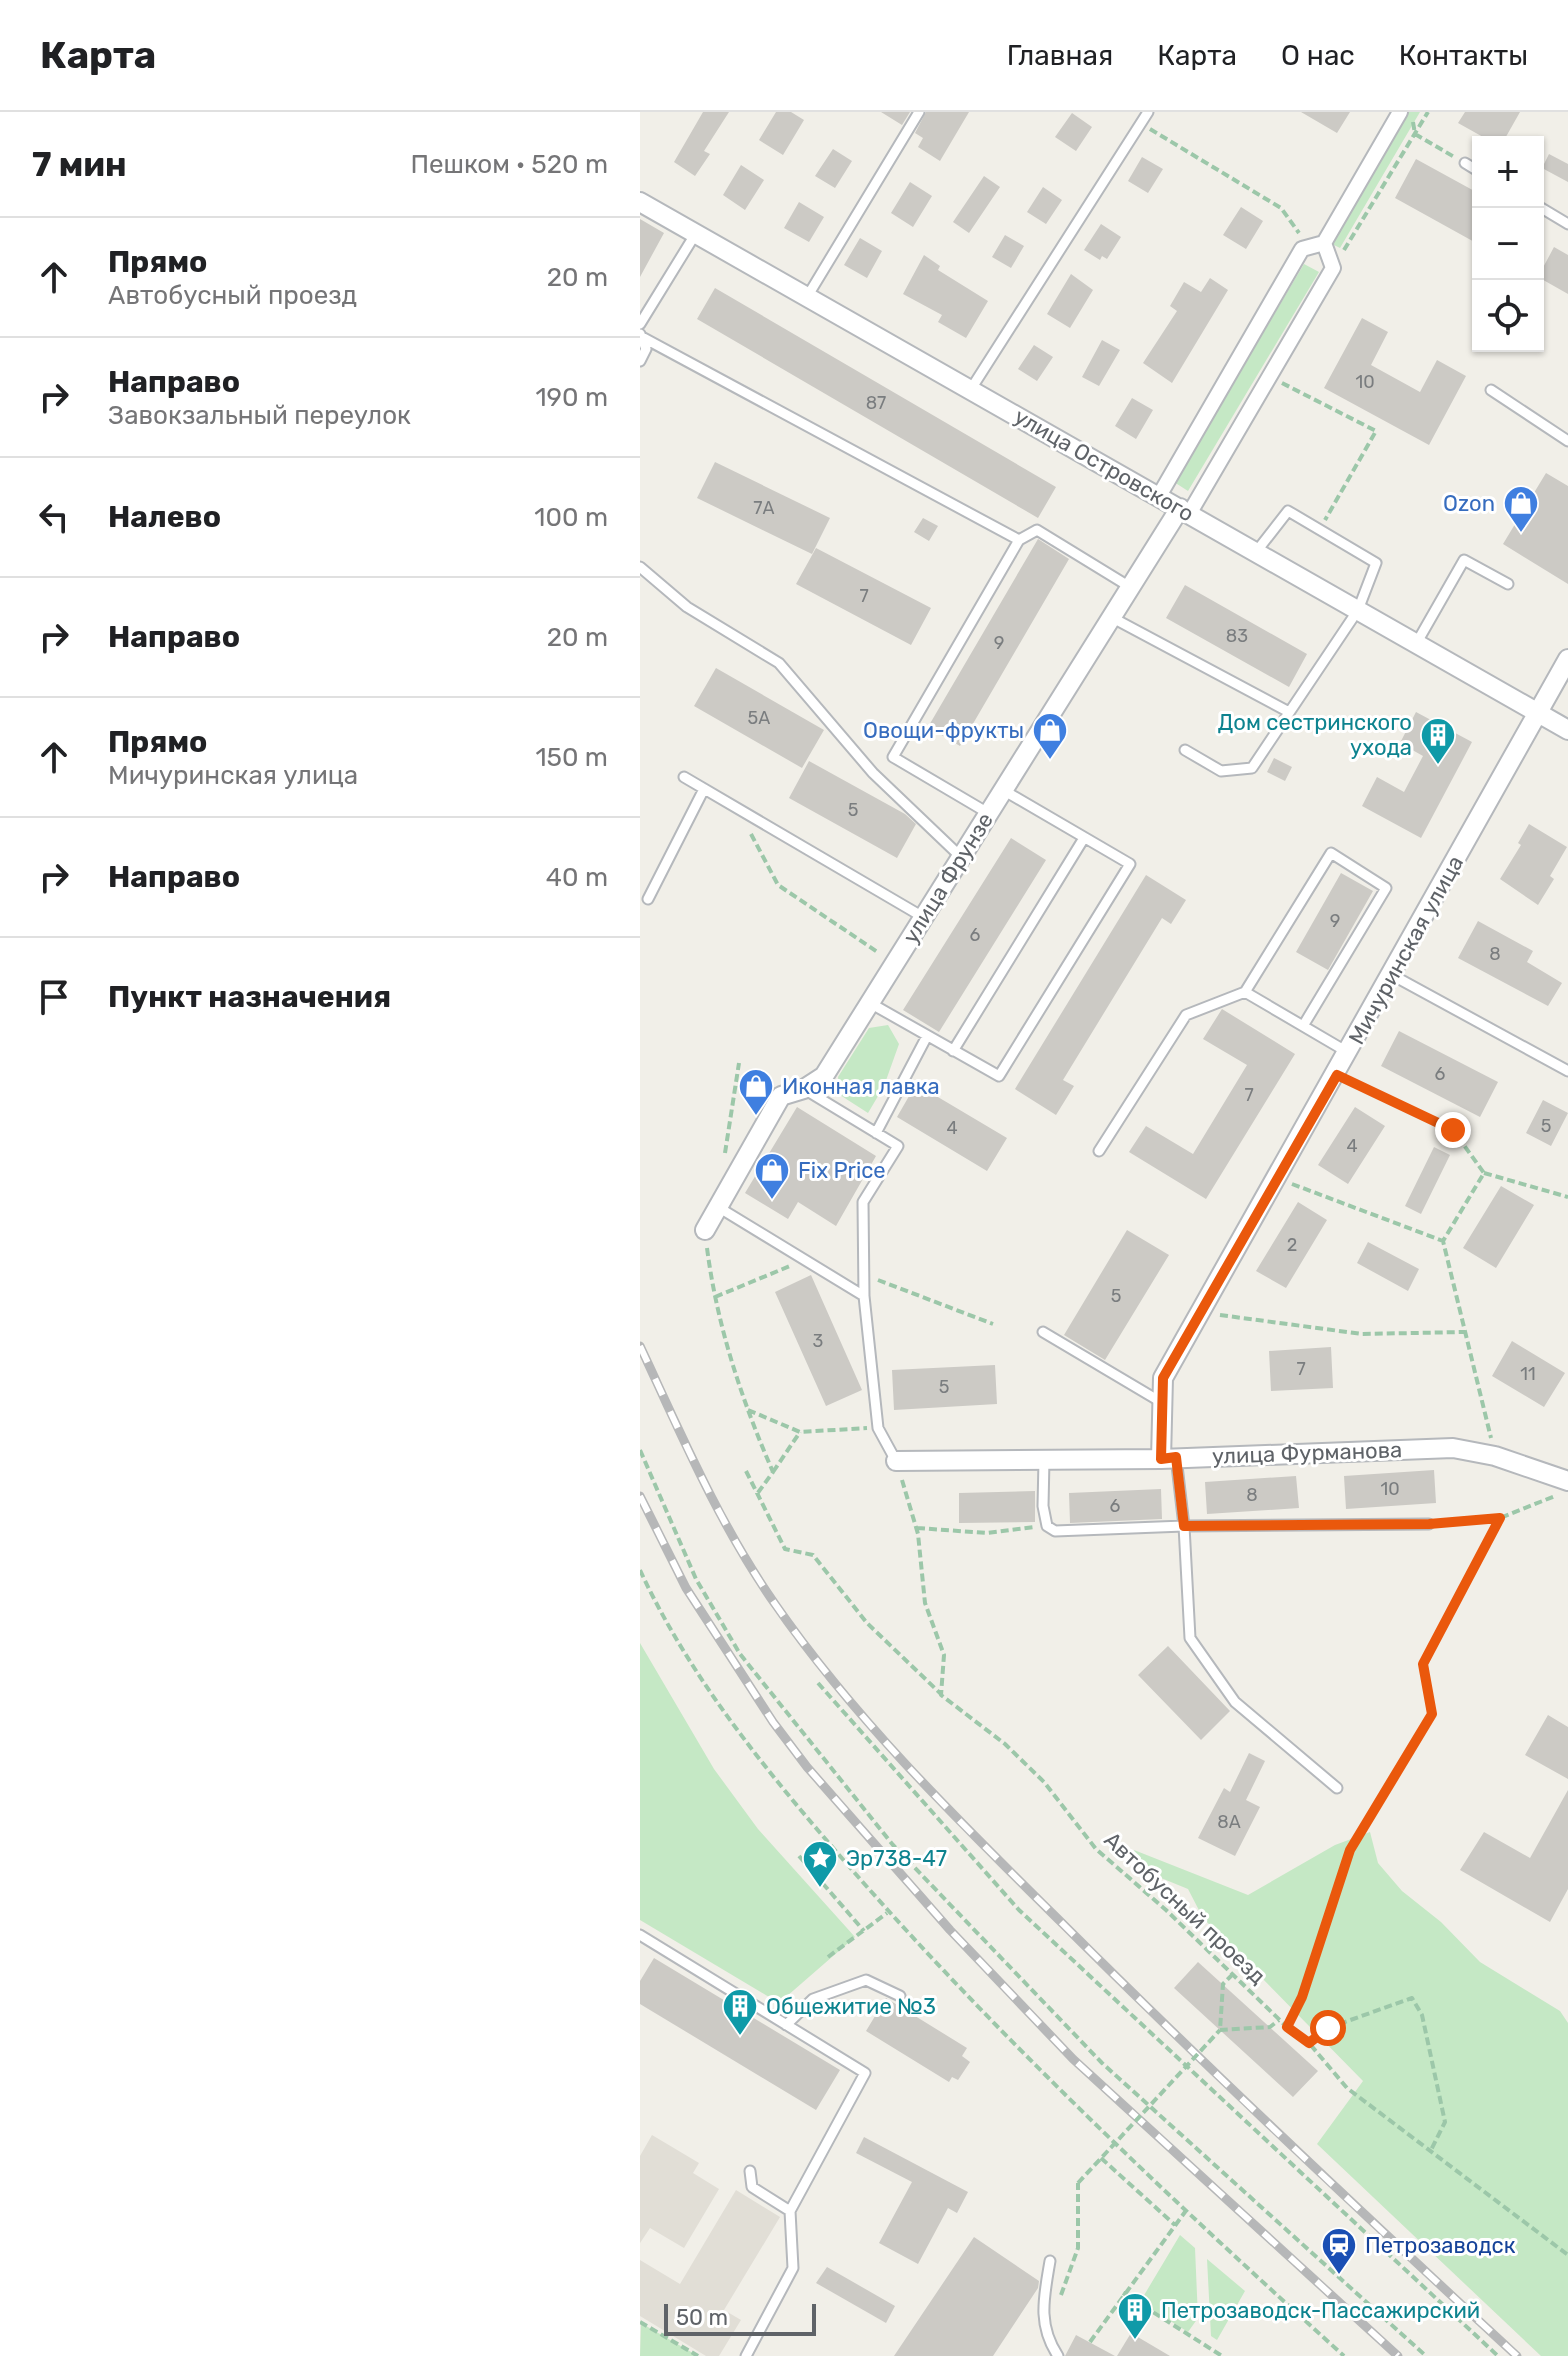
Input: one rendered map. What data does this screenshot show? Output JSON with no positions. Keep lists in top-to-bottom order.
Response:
{
  "streets": {
    "street": [
      "улица Островского",
      "улица Фрунзе",
      "Мичуринская улица",
      "улица Фурманова"
    ],
    "path": ["Автобусный проезд"]
  },
  "crossings": [
    ["улица Островского", "улица Фрунзе"],
    ["улица Островского", "Мичуринская улица"],
    ["Мичуринская улица", "улица Фурманова"]
  ],
  "places": {
    "shop": [
      "Ozon",
      "Овощи-фрукты",
      "Иконная лавка",
      "Fix Price"
    ],
    "building": ["Дом сестринского ухода", "Общежитие №3", "Петрозаводск-Пассажирский"],
    "place": ["Эр738-47"],
    "station": ["Петрозаводск"]
  },
  "house_numbers": [
    "10",
    "87",
    "7А",
    "7",
    "83",
    "9",
    "5А",
    "5",
    "9",
    "6",
    "8",
    "6",
    "7",
    "5",
    "4",
    "4",
    "2",
    "5",
    "3",
    "7",
    "11",
    "5",
    "10",
    "8",
    "6",
    "8А"
  ],
  "scale_bar": "50 m",
  "page": {
    "header": "Карта",
    "nav": [
      "Главная",
      "Карта",
      "О нас",
      "Контакты"
    ],
    "heading": ["7 мин", "Пешком · 520 m"],
    "map_buttons": ["+", "−"],
    "list": [
      ["Прямо", "Автобусный проезд", "20 m"],
      ["Направо", "Завокзальный переулок", "190 m"],
      ["Налево", "100 m"],
      ["Направо", "20 m"],
      ["Прямо", "Мичуринская улица", "150 m"],
      ["Направо", "40 m"],
      "Пункт назначения"
    ],
    "scale": "50 m"
  }
}
